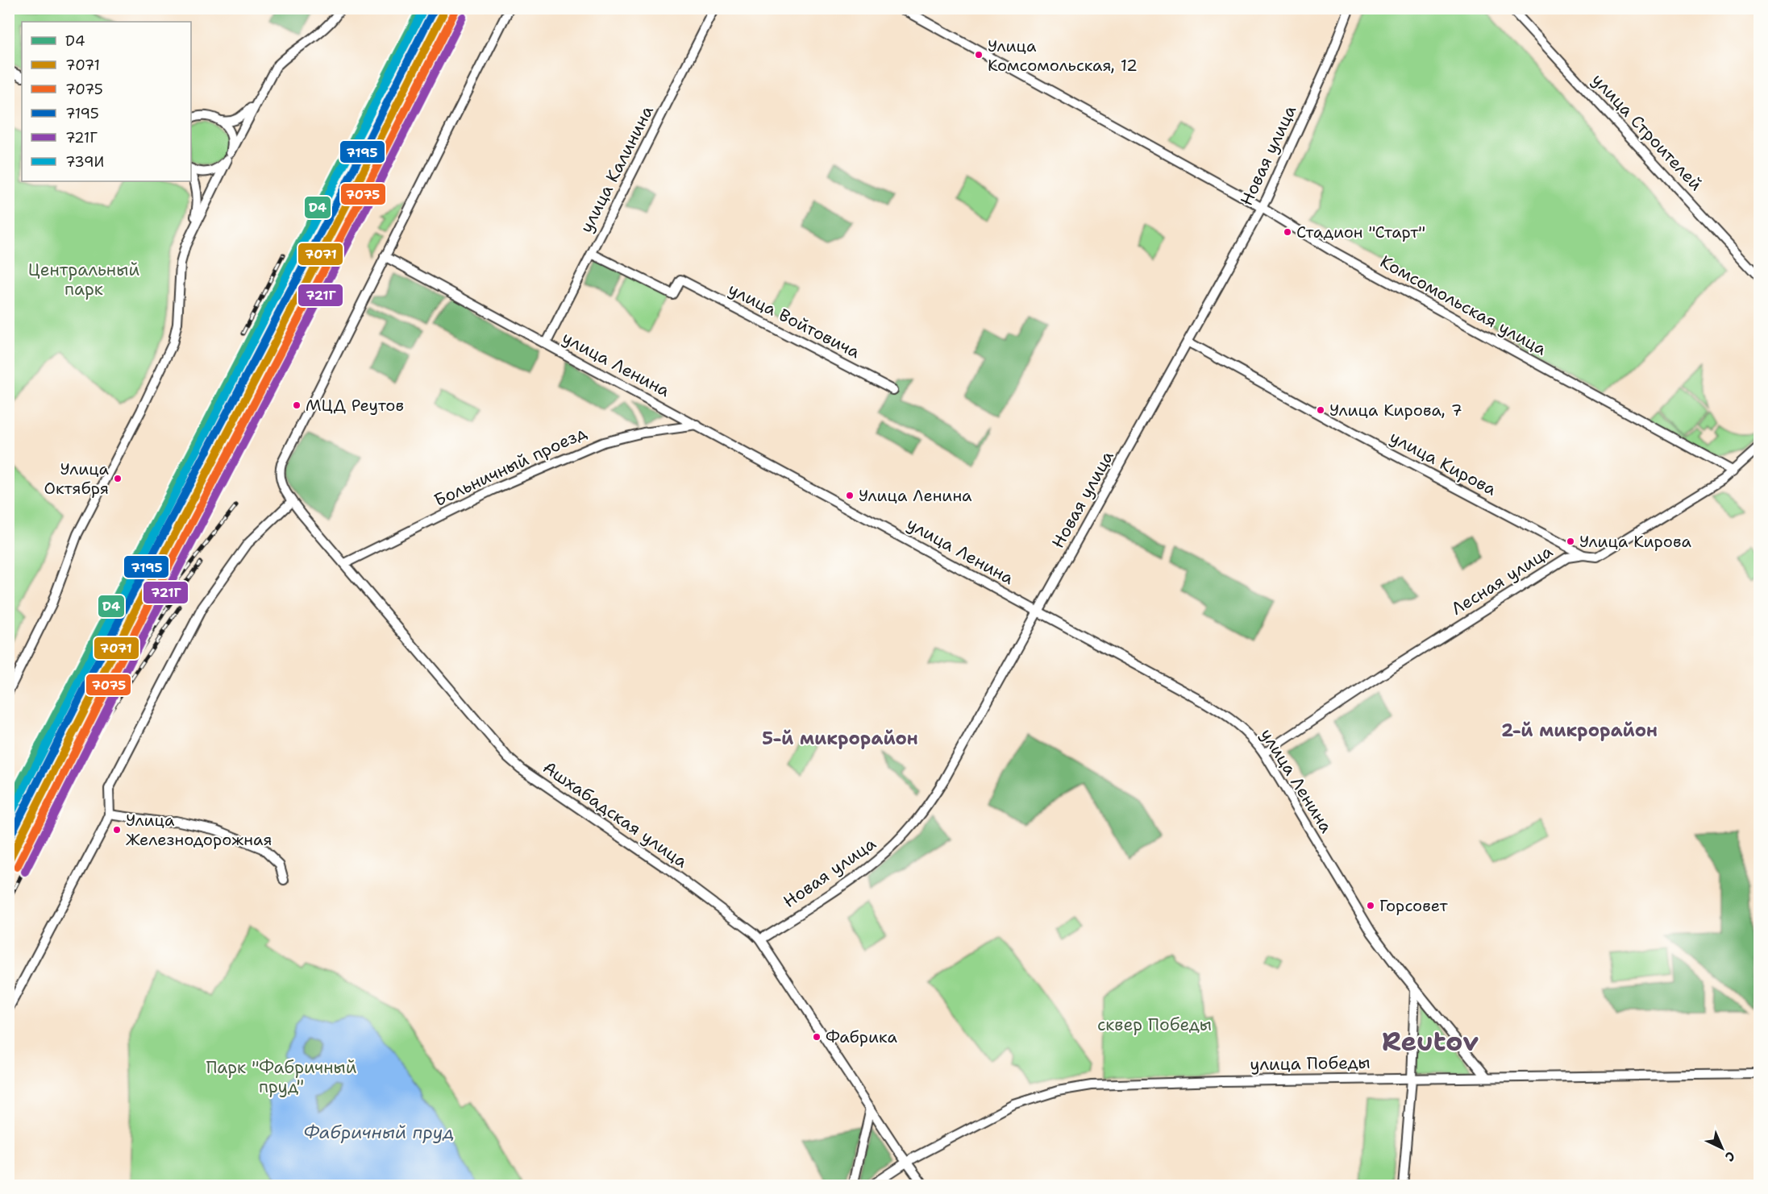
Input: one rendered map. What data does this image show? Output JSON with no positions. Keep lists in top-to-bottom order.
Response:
{
  "streets": {
    "street": [
      "улица Строителей",
      "Новая улица",
      "улица Калинина",
      "Комсомольская улица",
      "улица Войтовича",
      "улица Ленина",
      "улица Кирова",
      "Больничный проезд",
      "Лесная улица",
      "Ашхабадская улица",
      "улица Победы"
    ]
  },
  "crossings": [
    ["Новая улица", "Комсомольская улица"],
    ["Новая улица", "улица Ленина"],
    ["Новая улица", "улица Кирова"],
    ["Новая улица", "Ашхабадская улица"],
    ["улица Калинина", "улица Войтовича"],
    ["улица Калинина", "улица Ленина"],
    ["Комсомольская улица", "Лесная улица"],
    ["улица Ленина", "Больничный проезд"],
    ["улица Ленина", "Лесная улица"],
    ["улица Ленина", "Ашхабадская улица"],
    ["улица Ленина", "улица Победы"],
    ["улица Кирова", "Лесная улица"],
    ["Больничный проезд", "Ашхабадская улица"],
    ["Ашхабадская улица", "улица Победы"]
  ],
  "districts": ["2-й микрорайон", "5-й микрорайон", "Reutov"],
  "water": ["Фабричный пруд"],
  "parks": ["Центральный парк", "сквер Победы", "Парк \"Фабричный пруд\""],
  "places": [
    "Улица Комсомольская, 12",
    "Стадион \"Старт\"",
    "МЦД Реутов",
    "Улица Кирова, 7",
    "Улица Октября",
    "Улица Ленина",
    "Улица Кирова",
    "Улица Железнодорожная",
    "Горсовет",
    "Фабрика"
  ],
  "lines": [
    "transit line D4",
    "transit line 7071",
    "transit line 7195",
    "transit line 739И",
    "transit line 7075",
    "transit line 721Г"
  ],
  "legend": [
    "D4",
    "7071",
    "7075",
    "7195",
    "721Г",
    "739И"
  ],
  "north": "bottom right"
}
